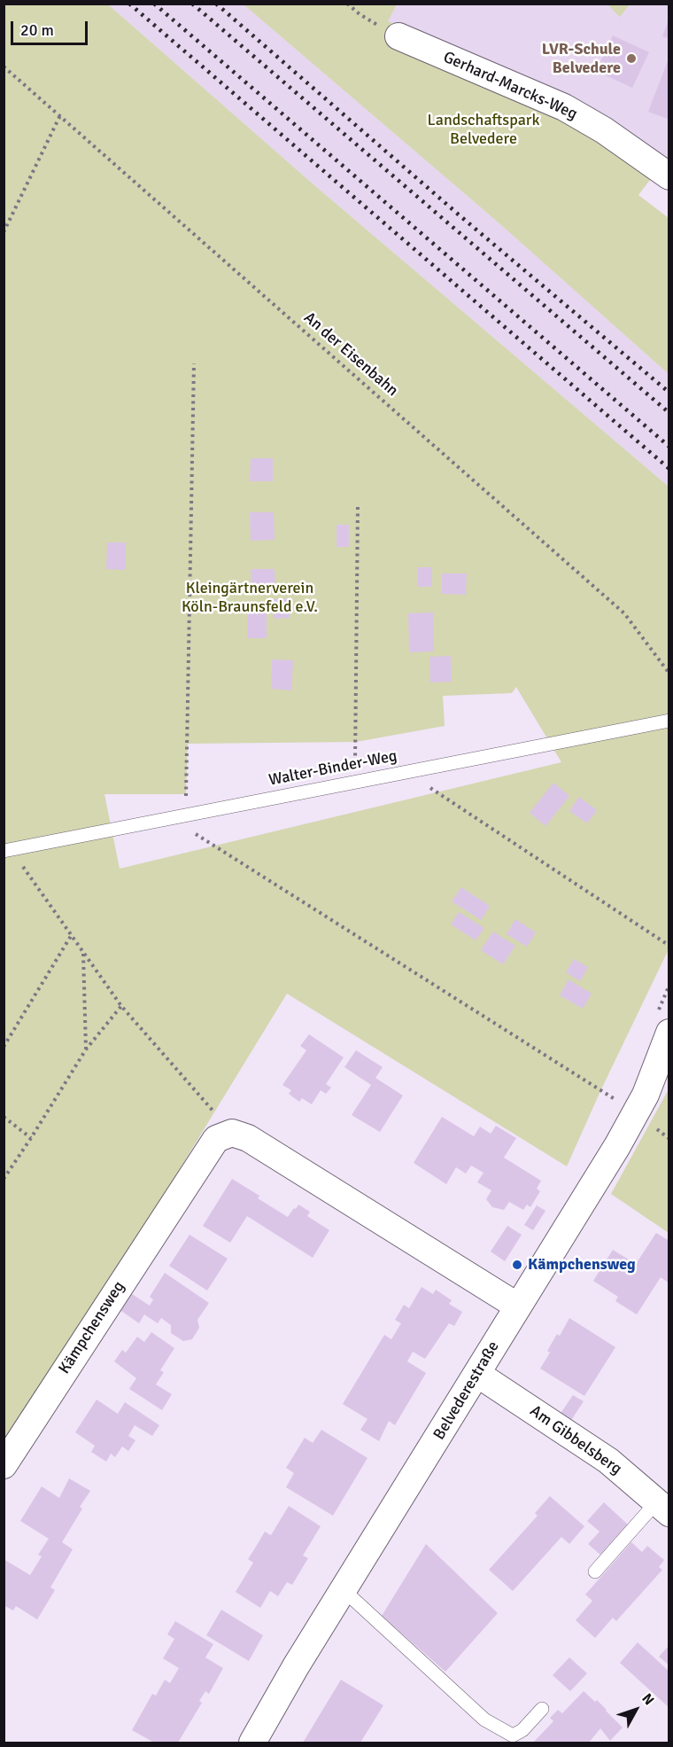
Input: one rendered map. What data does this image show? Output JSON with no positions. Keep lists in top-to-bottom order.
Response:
{
  "streets": {
    "street": [
      "Gerhard-Marcks-Weg",
      "Kämpchensweg",
      "Belvederestraße",
      "Am Gibbelsberg"
    ],
    "lane": ["Walter-Binder-Weg"],
    "path": ["An der Eisenbahn"]
  },
  "crossings": [
    ["Belvederestraße", "Am Gibbelsberg"]
  ],
  "parks": ["Landschaftspark Belvedere", "Kleingärtnerverein Köln-Braunsfeld e.V."],
  "places": ["LVR-Schule Belvedere", "Kämpchensweg"],
  "scale_bar": "20 m",
  "north": "top right"
}
